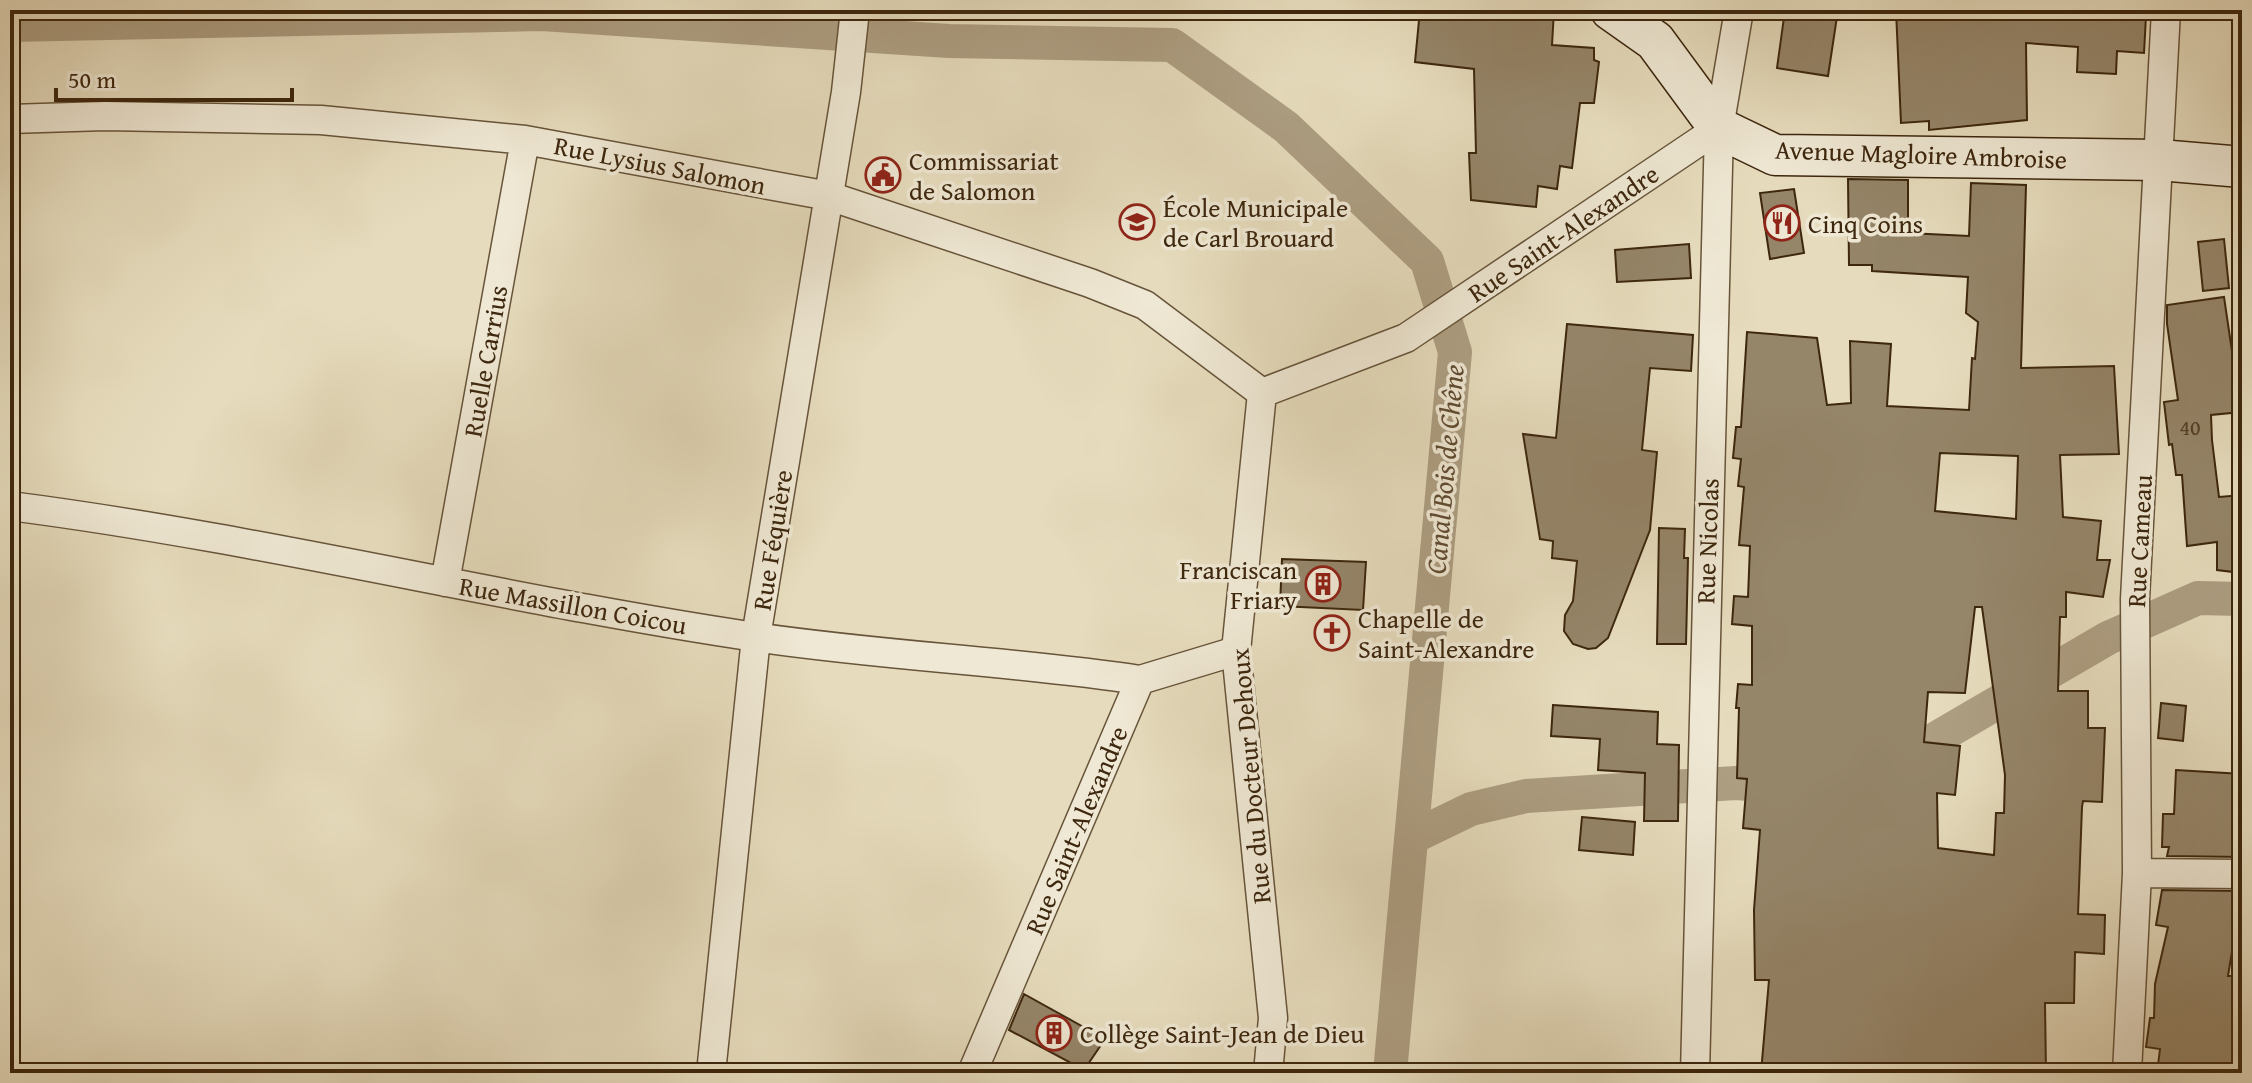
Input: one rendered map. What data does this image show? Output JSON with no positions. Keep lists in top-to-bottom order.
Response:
{
  "streets": {
    "street": [
      "Avenue Magloire Ambroise",
      "Rue Lysius Salomon",
      "Rue Saint-Alexandre",
      "Ruelle Carrius",
      "Rue Féquière",
      "Rue Nicolas",
      "Rue Cameau",
      "Rue Massillon Coicou",
      "Rue du Docteur Dehoux"
    ]
  },
  "crossings": [
    ["Avenue Magloire Ambroise", "Rue Saint-Alexandre"],
    ["Avenue Magloire Ambroise", "Rue Nicolas"],
    ["Avenue Magloire Ambroise", "Rue Cameau"],
    ["Rue Lysius Salomon", "Rue Saint-Alexandre"],
    ["Rue Lysius Salomon", "Ruelle Carrius"],
    ["Rue Lysius Salomon", "Rue Féquière"],
    ["Rue Lysius Salomon", "Rue du Docteur Dehoux"],
    ["Rue Saint-Alexandre", "Rue Nicolas"],
    ["Rue Saint-Alexandre", "Rue Massillon Coicou"],
    ["Rue Saint-Alexandre", "Rue du Docteur Dehoux"],
    ["Ruelle Carrius", "Rue Massillon Coicou"],
    ["Rue Féquière", "Rue Massillon Coicou"]
  ],
  "water": ["Canal Bois de Chêne"],
  "places": {
    "public building": ["Commissariat de Salomon"],
    "school or university": ["École Municipale de Carl Brouard"],
    "restaurant": ["Cinq Coins"],
    "building": ["Franciscan Friary", "Collège Saint-Jean de Dieu"],
    "church": ["Chapelle de Saint-Alexandre"]
  },
  "house_numbers": ["40"],
  "scale_bar": "50 m"
}
